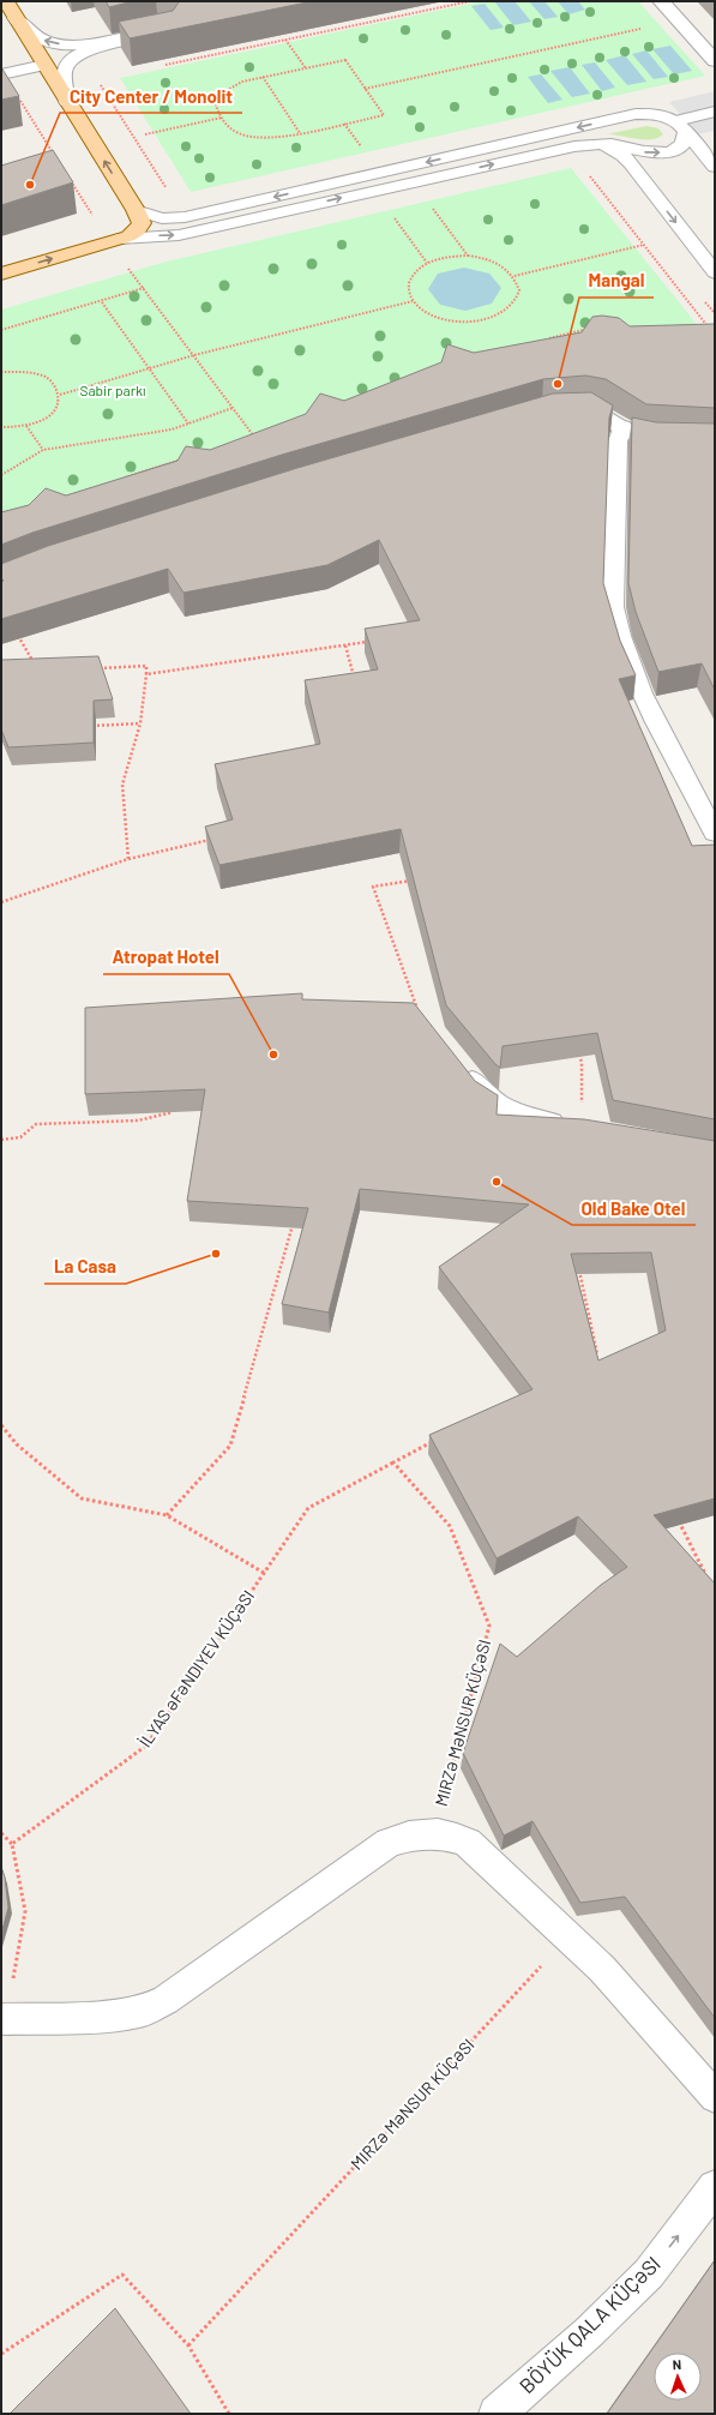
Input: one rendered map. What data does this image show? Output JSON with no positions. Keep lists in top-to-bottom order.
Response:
{
  "streets": {
    "street": ["BÖYÜK QALA KÜÇƏSI"],
    "path": ["İLYAS ƏFƏNDIYEV KÜÇƏSI", "MIRZƏ MƏNSUR KÜÇƏSI"]
  },
  "crossings": [
    ["İLYAS ƏFƏNDIYEV KÜÇƏSI", "MIRZƏ MƏNSUR KÜÇƏSI"]
  ],
  "one_way": ["BÖYÜK QALA KÜÇƏSI"],
  "parks": ["Sabir parkı"],
  "places": [
    "City Center / Monolit",
    "Mangal",
    "Atropat Hotel",
    "Old Bake Otel",
    "La Casa"
  ],
  "north": "top"
}
